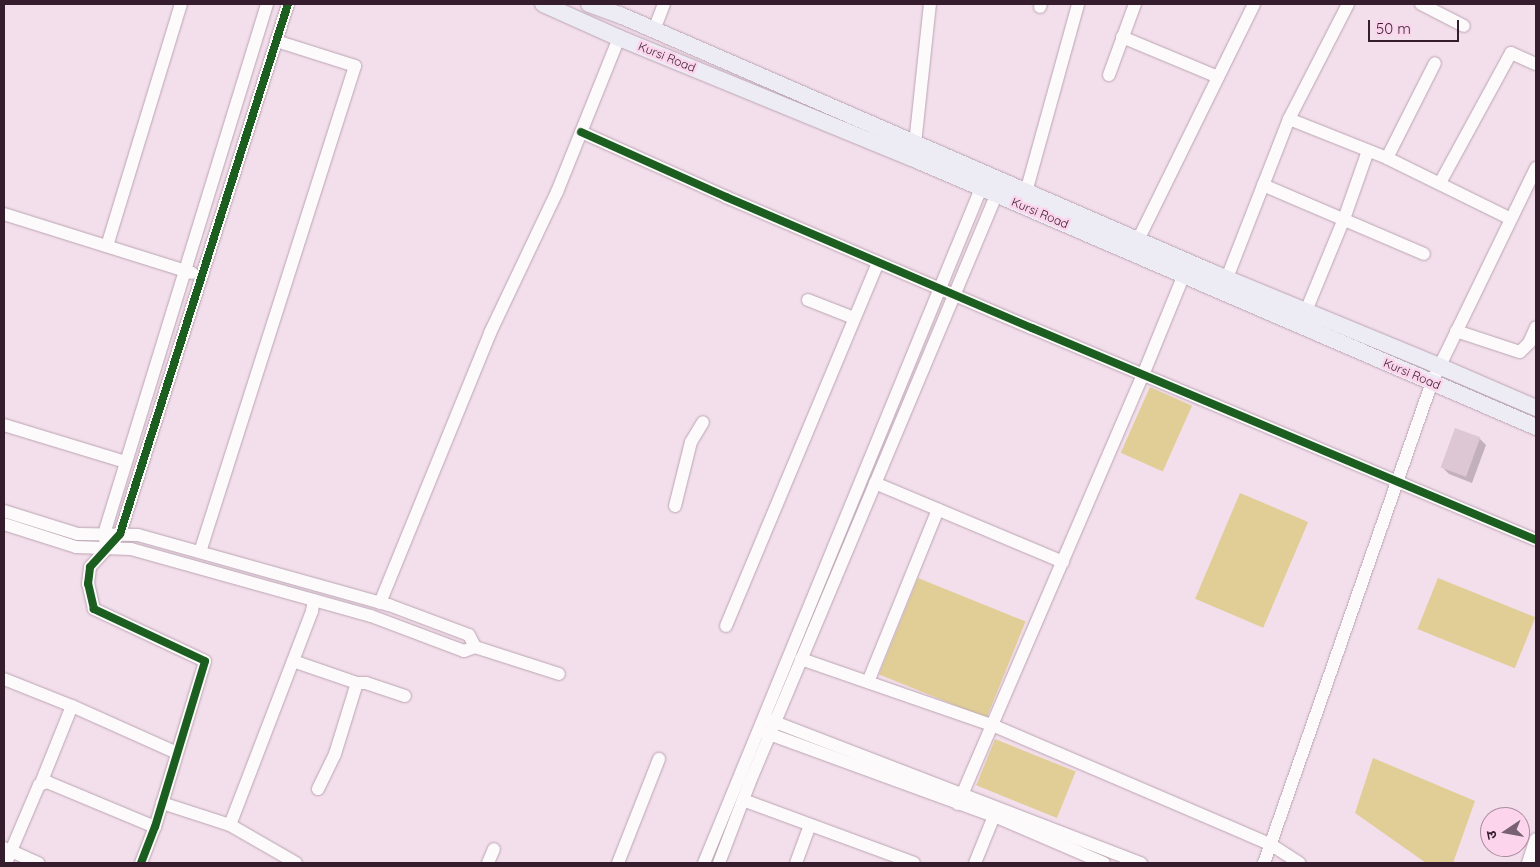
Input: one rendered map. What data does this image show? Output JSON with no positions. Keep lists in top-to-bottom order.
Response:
{
  "streets": {
    "main road": ["Kursi Road"]
  },
  "scale_bar": "50 m",
  "north": "left"
}
